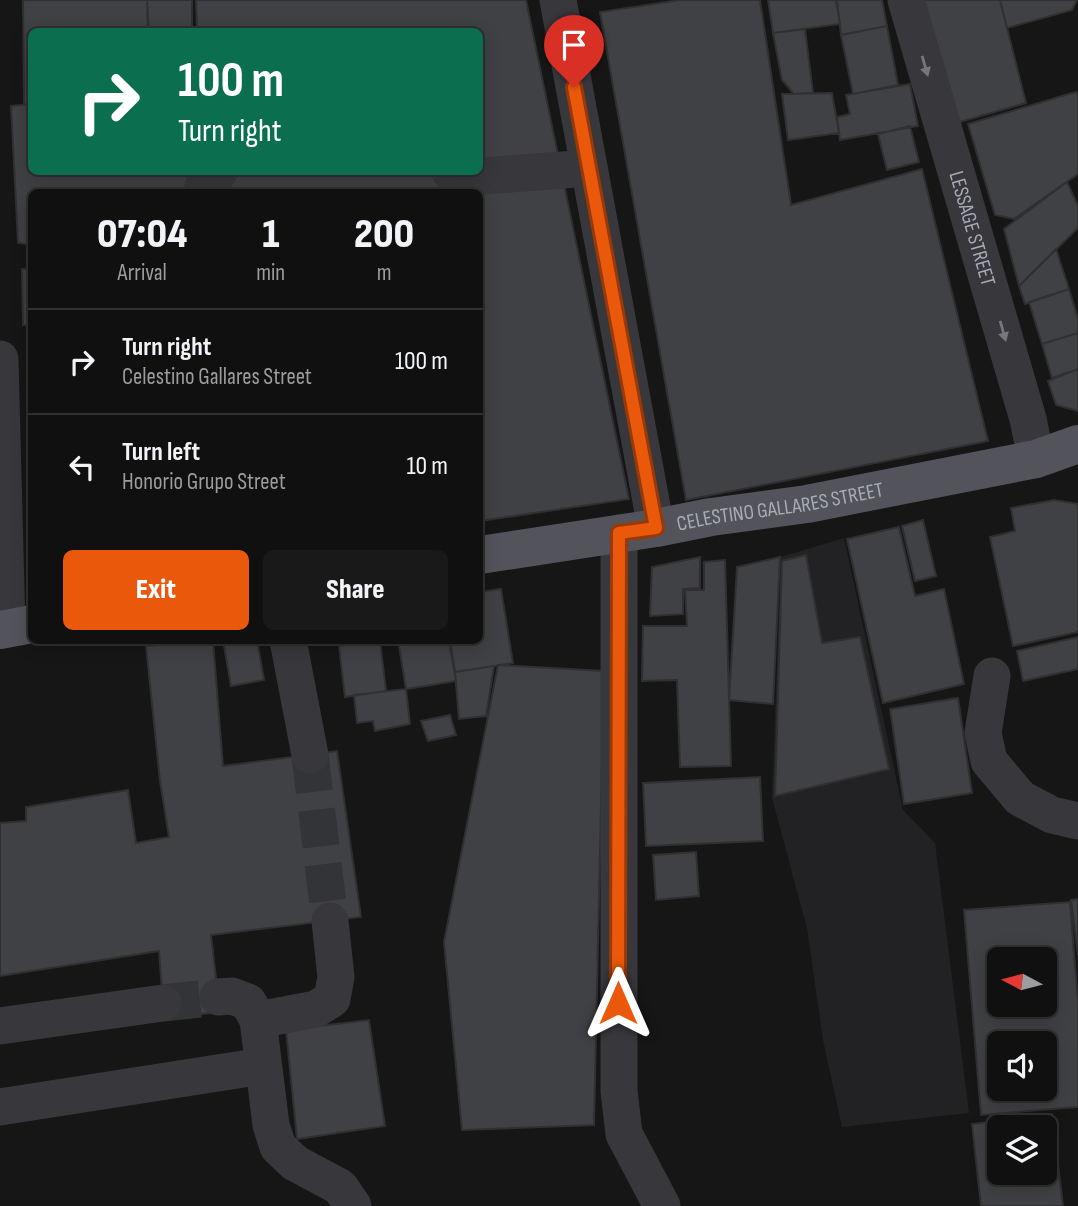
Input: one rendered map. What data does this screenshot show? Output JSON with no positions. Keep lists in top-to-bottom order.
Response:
{
  "streets": {
    "main road": ["CELESTINO GALLARES STREET"],
    "street": ["LESSAGE STREET"]
  },
  "crossings": [
    ["LESSAGE STREET", "CELESTINO GALLARES STREET"]
  ],
  "one_way": ["LESSAGE STREET"],
  "north": "left",
  "page": {
    "turn": ["100 m", "Turn right"],
    "eta": [
      "07:04",
      "Arrival",
      "1",
      "min",
      "200",
      "m"
    ],
    "list": [
      {
        "name": "Turn right",
        "note": "Celestino Gallares Street",
        "value": "100 m"
      },
      {
        "name": "Turn left",
        "note": "Honorio Grupo Street",
        "value": "10 m"
      }
    ],
    "buttons": ["Exit", "Share"]
  }
}
